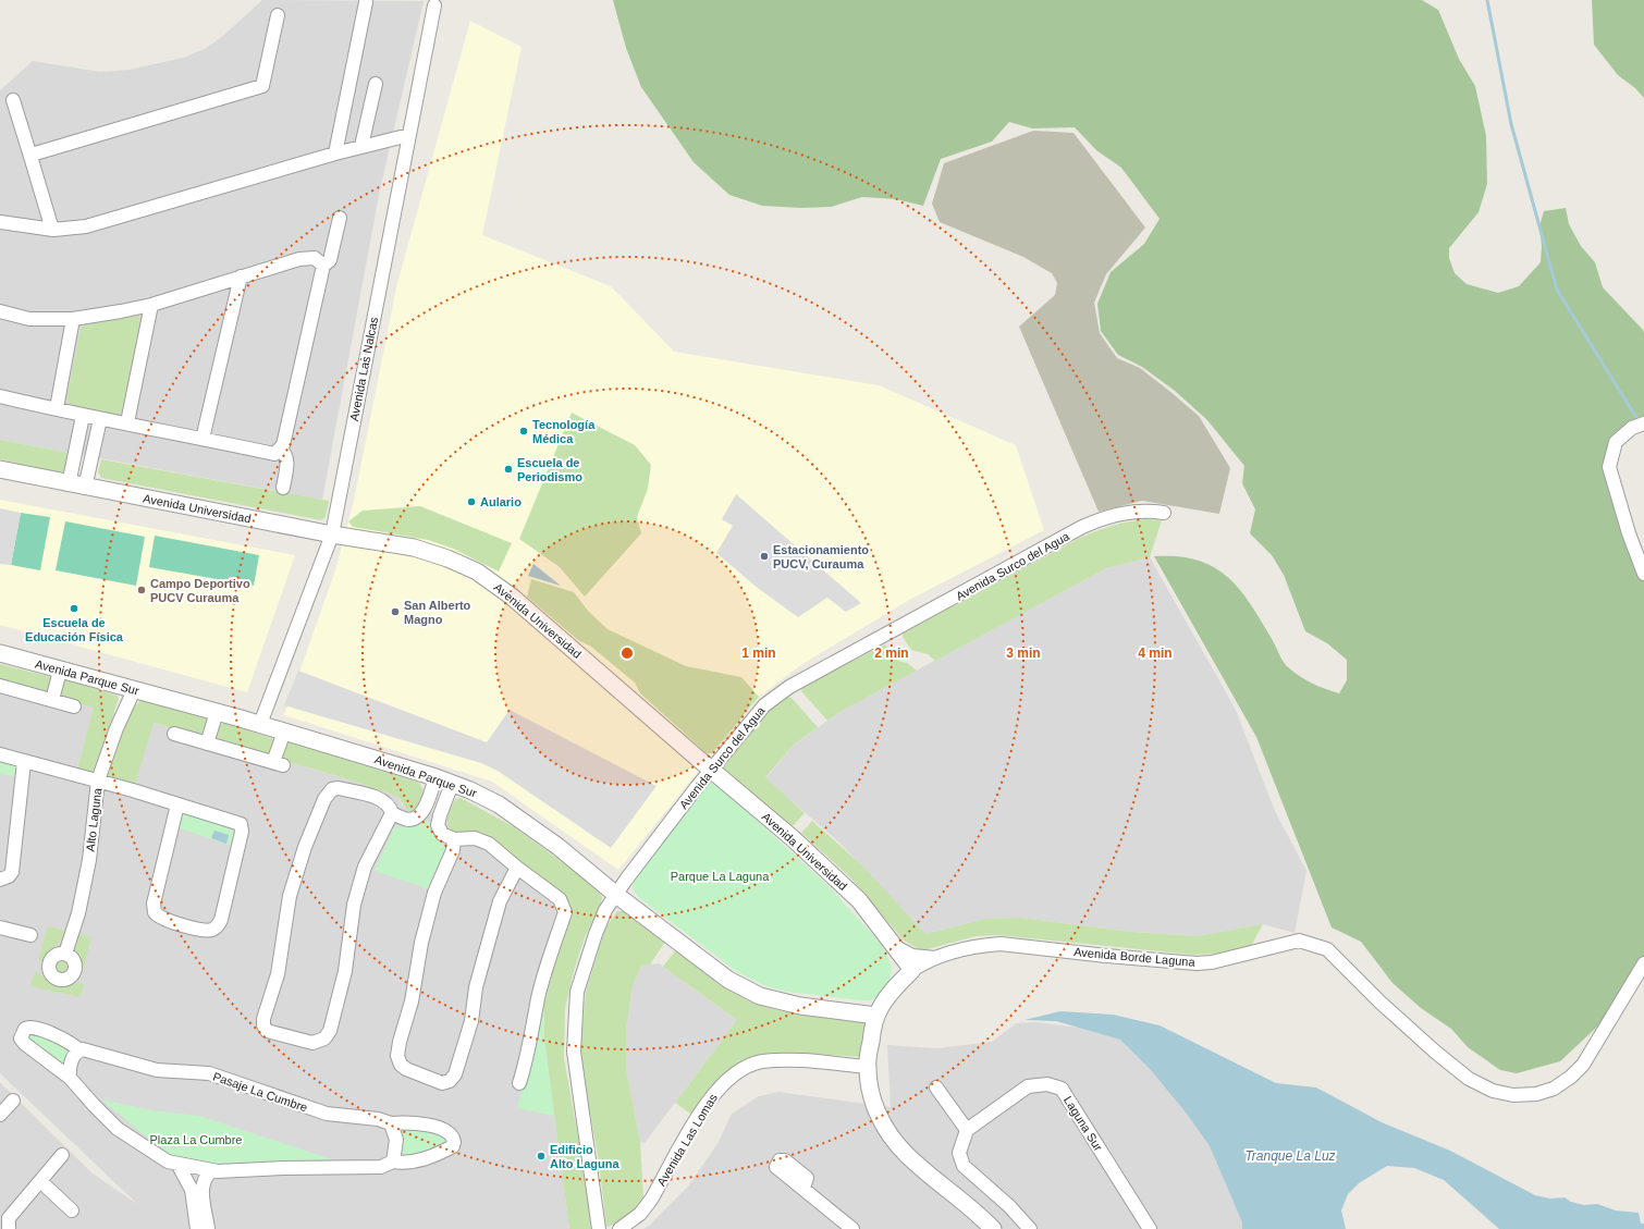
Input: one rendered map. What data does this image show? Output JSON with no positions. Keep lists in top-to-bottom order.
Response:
{
  "streets": {
    "street": [
      "Avenida Las Nalcas",
      "Avenida Universidad",
      "Avenida Surco del Agua",
      "Avenida Parque Sur",
      "Alto Laguna",
      "Avenida Borde Laguna",
      "Pasaje La Cumbre",
      "Laguna Sur",
      "Avenida Las Lomas"
    ]
  },
  "crossings": [
    ["Avenida Las Nalcas", "Avenida Universidad"],
    ["Avenida Las Nalcas", "Avenida Parque Sur"],
    ["Avenida Universidad", "Avenida Surco del Agua"],
    ["Avenida Universidad", "Avenida Borde Laguna"],
    ["Avenida Surco del Agua", "Avenida Parque Sur"],
    ["Avenida Parque Sur", "Alto Laguna"],
    ["Avenida Parque Sur", "Avenida Borde Laguna"],
    ["Avenida Borde Laguna", "Avenida Las Lomas"]
  ],
  "water": ["Tranque La Luz"],
  "parks": ["Parque La Laguna", "Plaza La Cumbre"],
  "places": [
    "Tecnología Médica",
    "Escuela de Periodismo",
    "Aulario",
    "Estacionamiento PUCV, Curauma",
    "Campo Deportivo PUCV Curauma",
    "Escuela de Educación Física",
    "San Alberto Magno",
    "Edificio Alto Laguna"
  ],
  "rings": [
    "1 min",
    "2 min",
    "3 min",
    "4 min"
  ]
}
